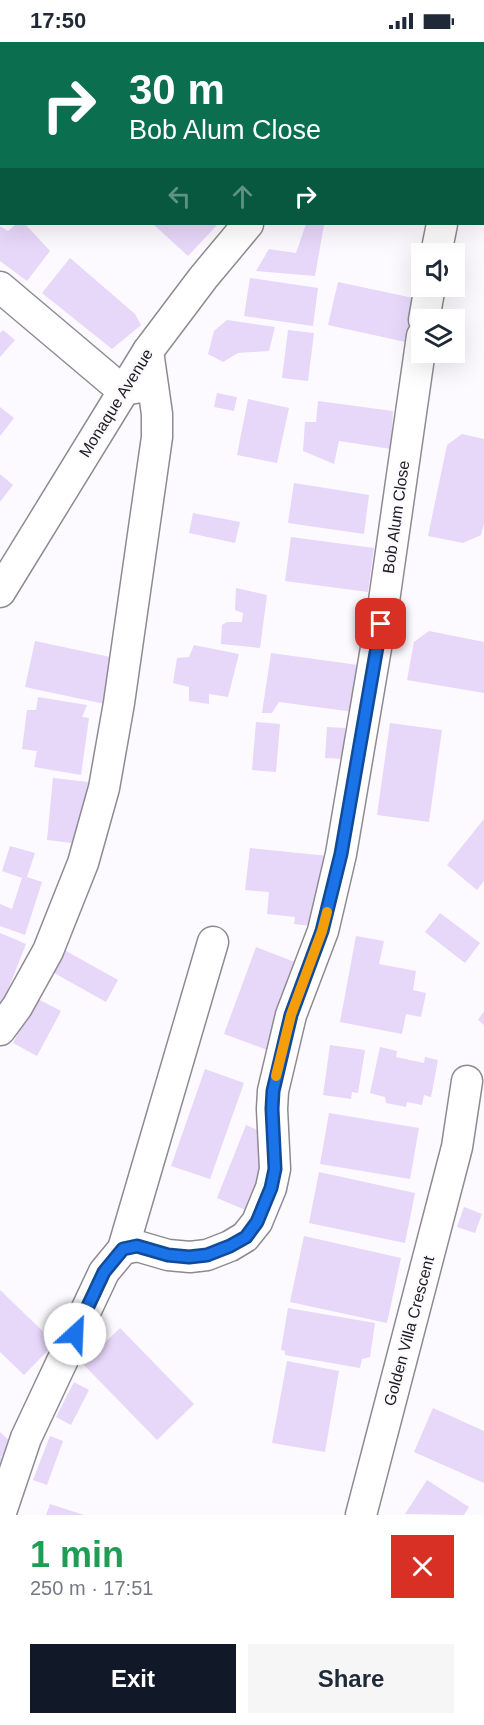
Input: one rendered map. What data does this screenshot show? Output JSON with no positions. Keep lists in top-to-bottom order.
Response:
{
  "streets": {
    "street": ["Monaque Avenue", "Bob Alum Close", "Golden Villa Crescent"]
  },
  "page": {
    "status": "17:50",
    "turn": ["30 m", "Bob Alum Close"],
    "heading": ["1 min", "250 m · 17:51"],
    "buttons": ["Exit", "Share"]
  }
}
